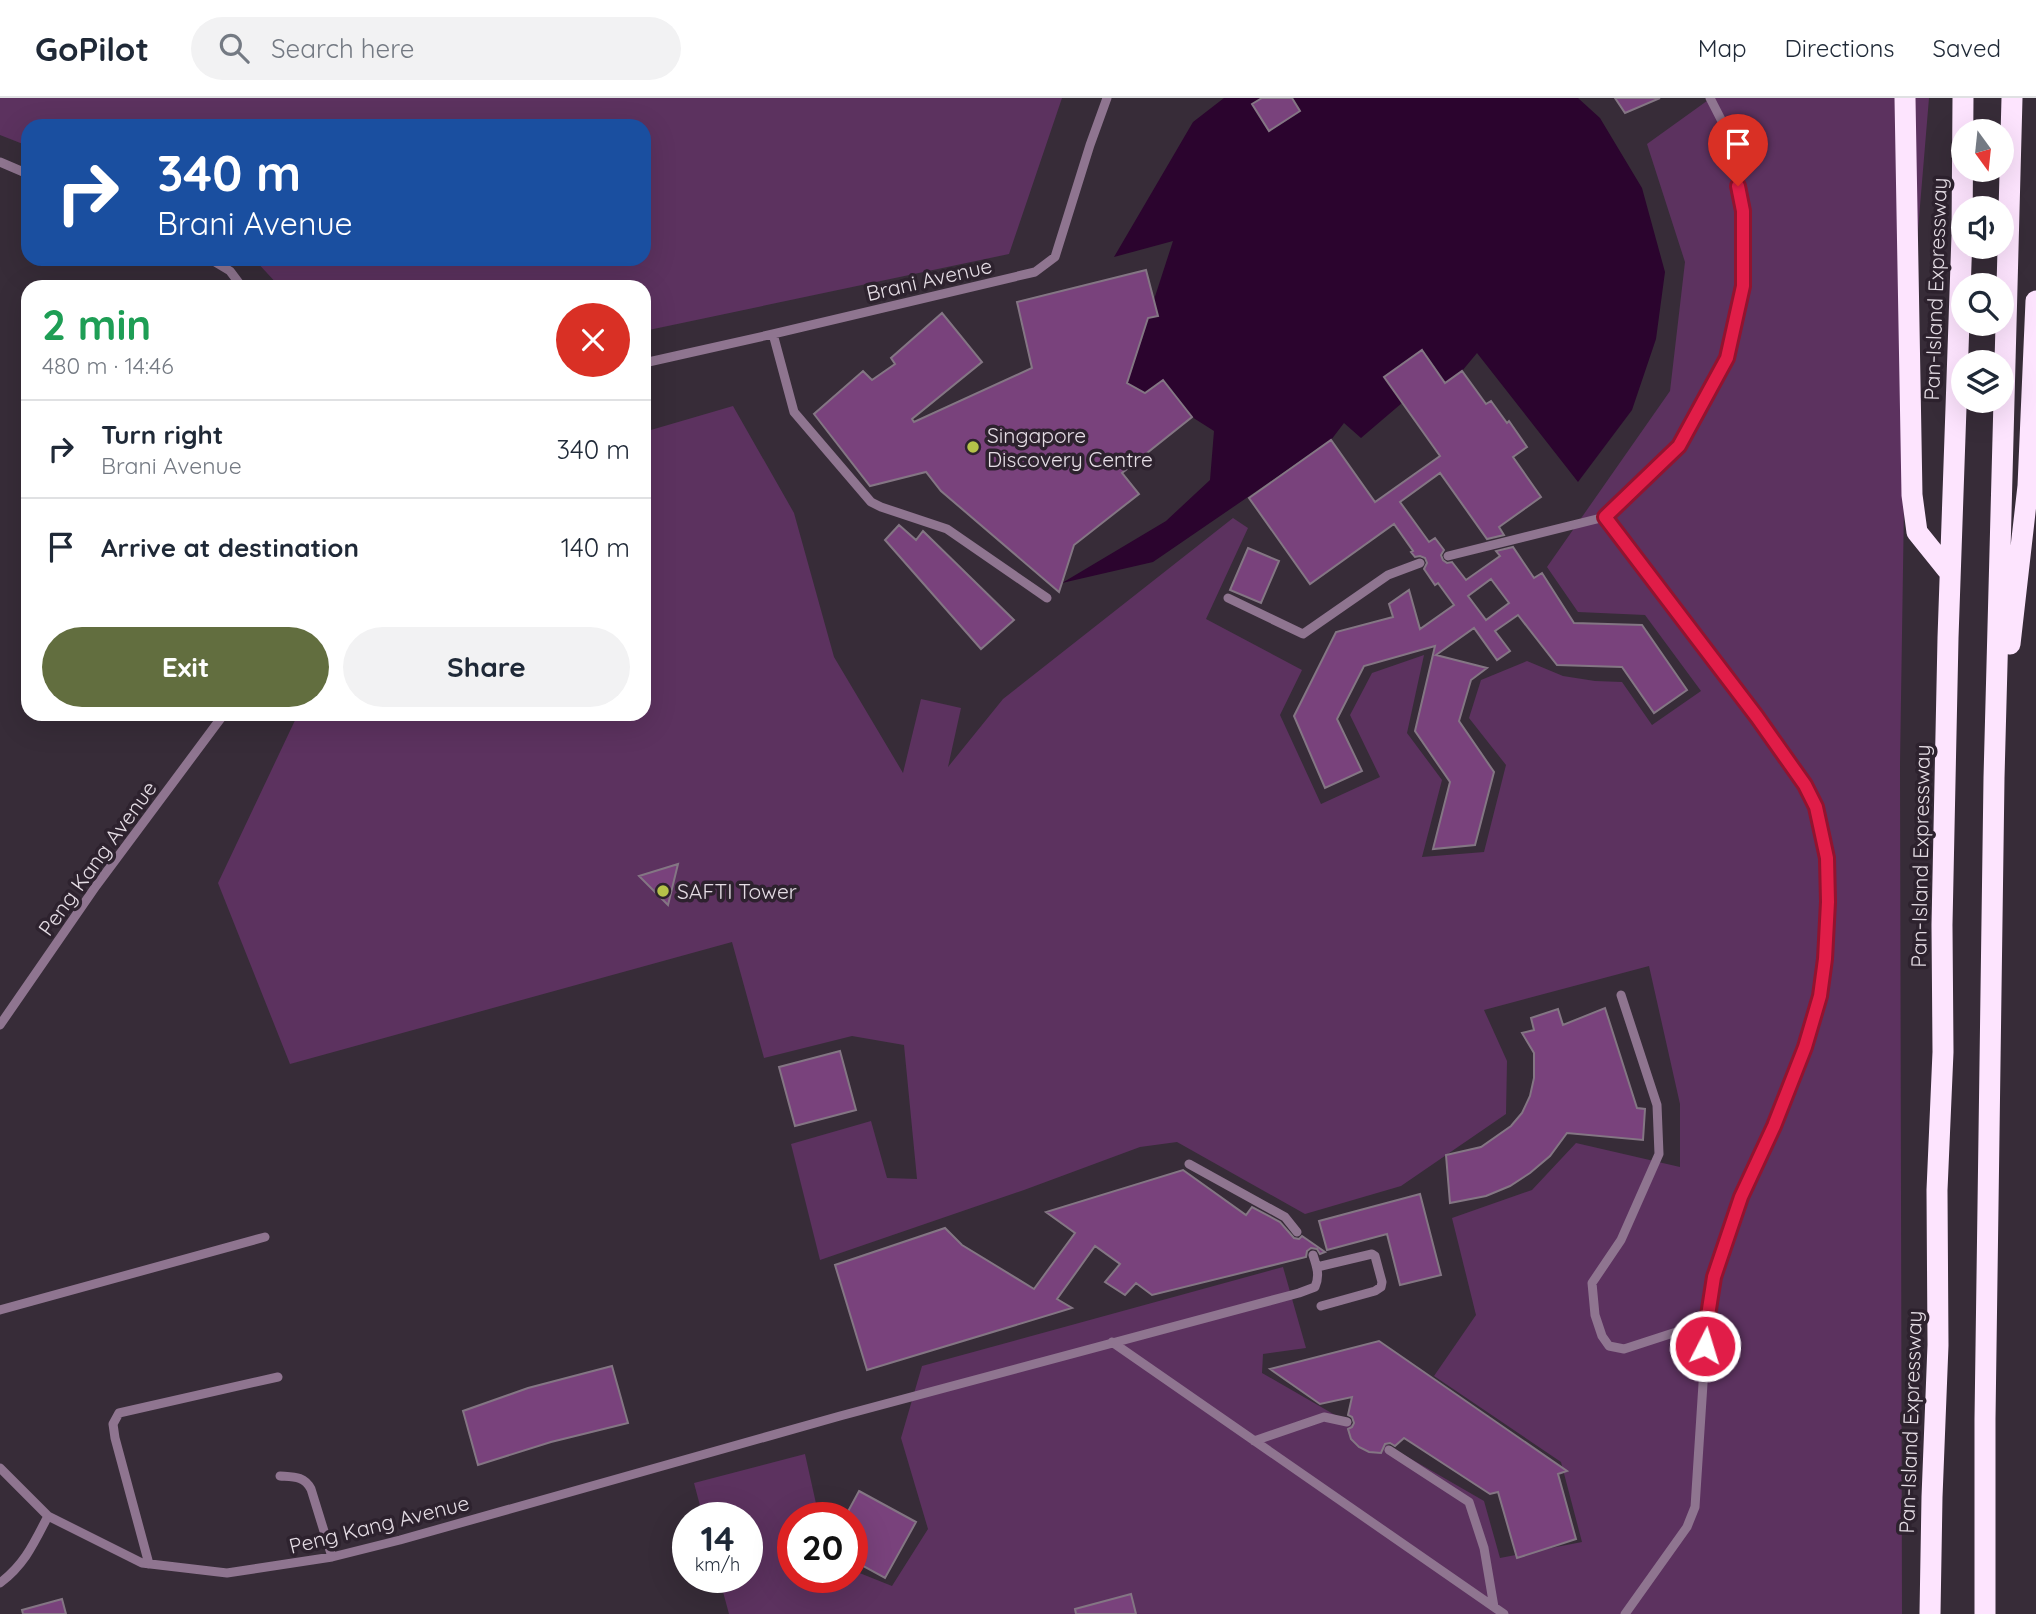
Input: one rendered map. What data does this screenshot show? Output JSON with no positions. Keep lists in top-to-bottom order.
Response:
{
  "streets": {
    "highway": ["Pan-Island Expressway"],
    "lane": ["Brani Avenue", "Peng Kang Avenue"]
  },
  "places": ["Singapore Discovery Centre", "SAFTI Tower"],
  "north": "bottom",
  "page": {
    "header": "GoPilot",
    "search": "Search here",
    "nav": ["Map", "Directions", "Saved"],
    "turn": ["340 m", "Brani Avenue"],
    "heading": ["2 min", "480 m · 14:46"],
    "list": [
      {
        "name": "Turn right",
        "note": "Brani Avenue",
        "value": "340 m"
      },
      {
        "name": "Arrive at destination",
        "value": "140 m"
      }
    ],
    "buttons": ["Exit", "Share"],
    "speed": "14 km/h",
    "limit": "20"
  }
}
